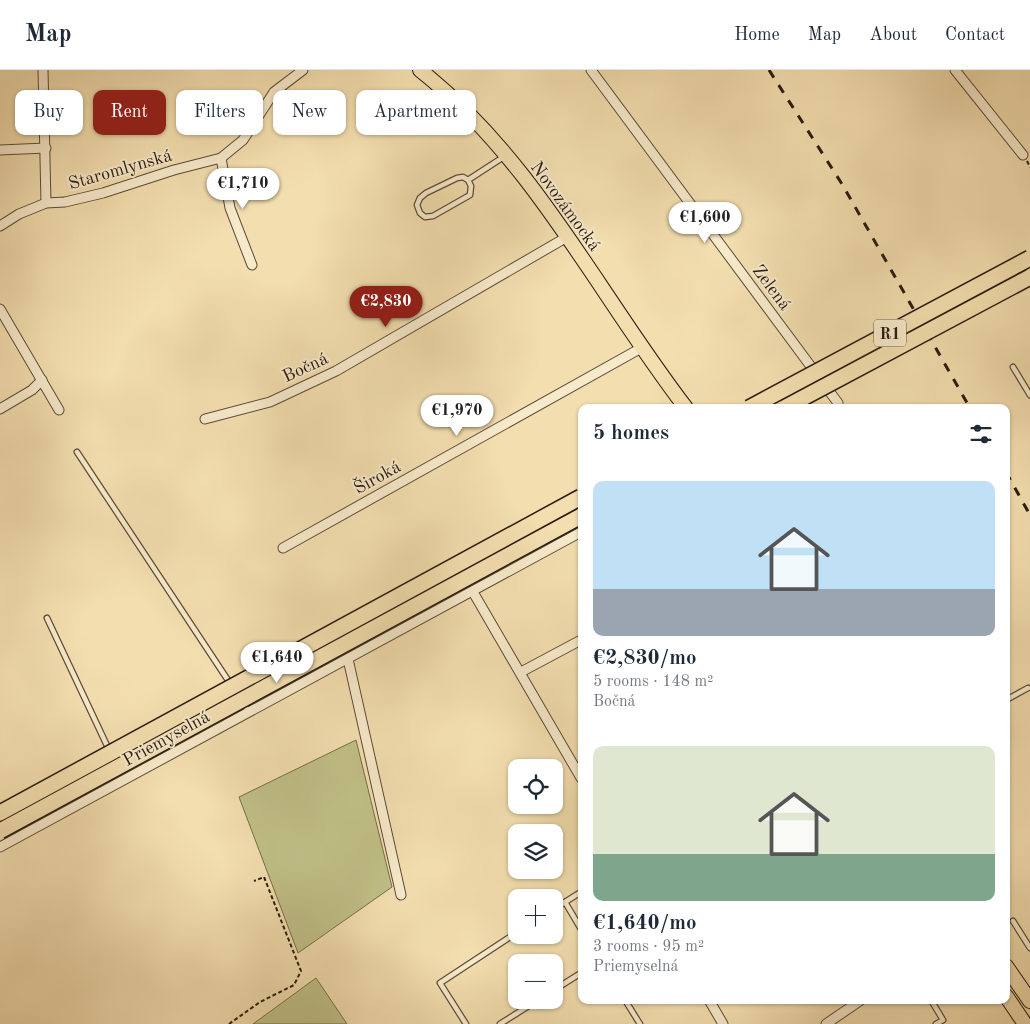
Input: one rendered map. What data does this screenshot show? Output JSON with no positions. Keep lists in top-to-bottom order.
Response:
{
  "streets": {
    "highway": ["R1"],
    "main road": ["Novozámocká"],
    "street": [
      "Staromlynská",
      "Zelená",
      "Bočná",
      "Široká",
      "Priemyselná"
    ]
  },
  "crossings": [
    ["Novozámocká", "Bočná"],
    ["Novozámocká", "Široká"]
  ],
  "page": {
    "header": "Map",
    "nav": [
      "Home",
      "Map",
      "About",
      "Contact"
    ],
    "chip": [
      "Buy",
      "Rent",
      "Filters",
      "New",
      "Apartment"
    ],
    "price": [
      "€1,710",
      "€1,600",
      "€2,830",
      "€1,970",
      "€1,640"
    ],
    "heading": "5 homes",
    "list": [
      {
        "name": "€2,830/mo",
        "note": "5 rooms · 148 m² · Bočná"
      },
      {
        "name": "€1,640/mo",
        "note": "3 rooms · 95 m² · Priemyselná"
      }
    ],
    "map_buttons": ["+", "−"]
  }
}
